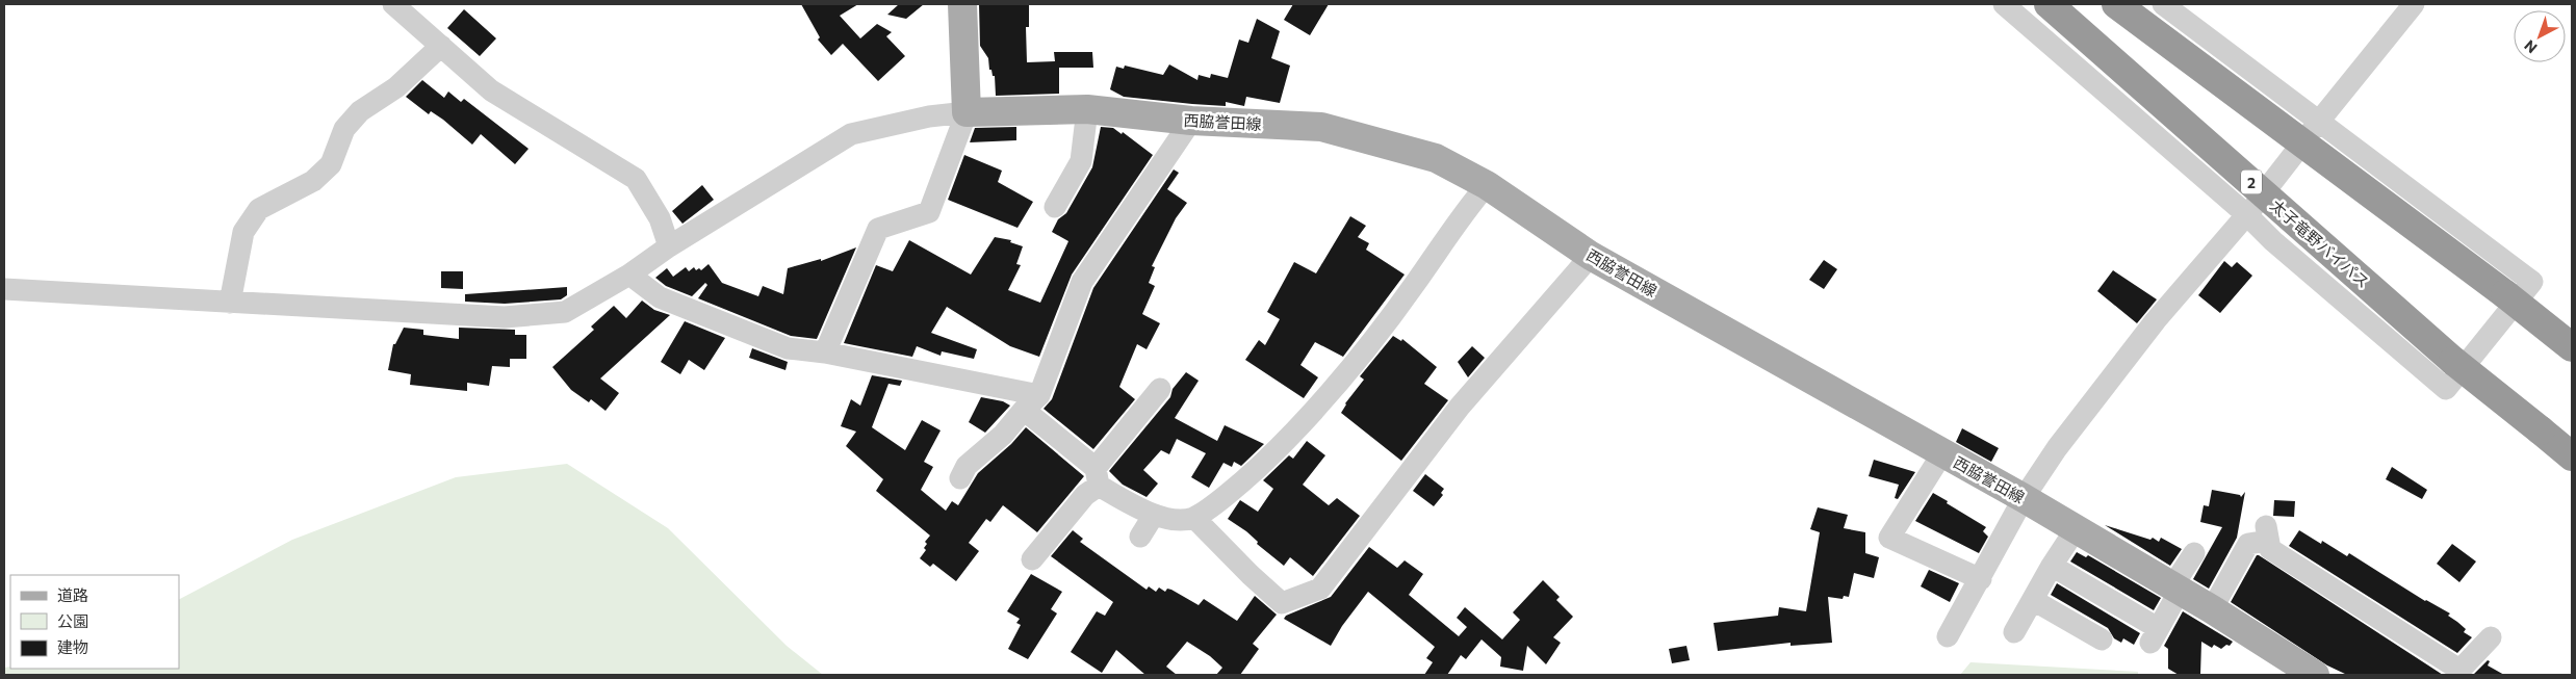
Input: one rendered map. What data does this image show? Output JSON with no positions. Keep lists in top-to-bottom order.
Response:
{
  "streets": {
    "highway": ["2", "太子竜野バイパス"],
    "main road": ["西脇誉田線"]
  },
  "legend": ["道路", "公園", "建物"],
  "north": "bottom left"
}
